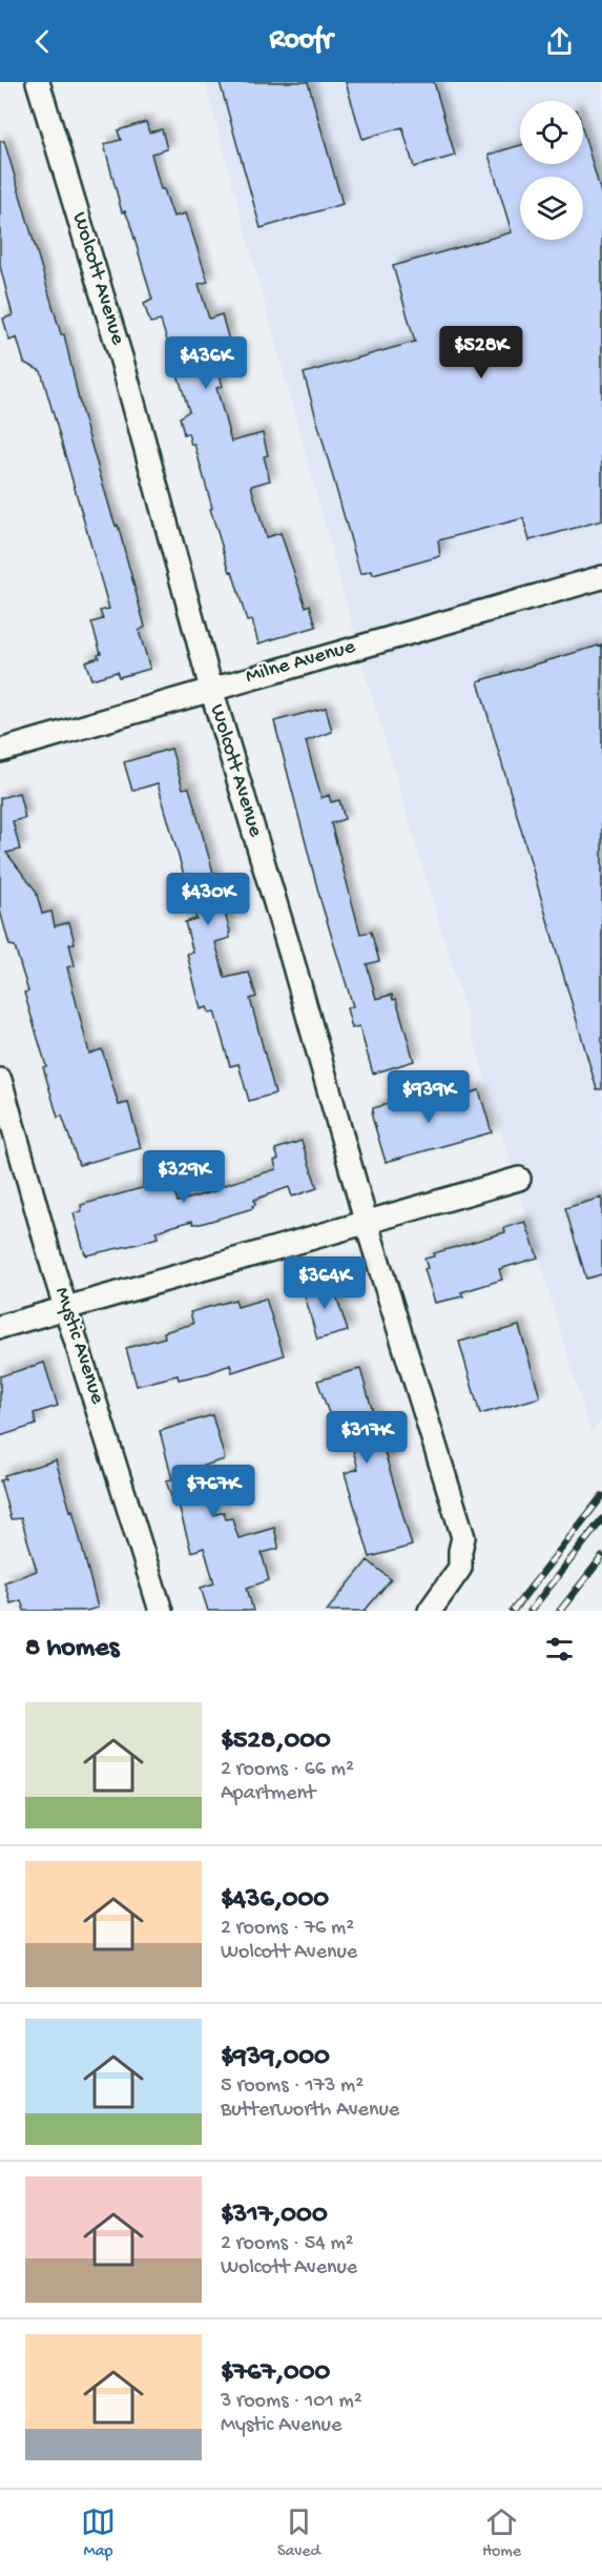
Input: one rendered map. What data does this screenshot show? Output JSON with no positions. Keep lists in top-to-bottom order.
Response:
{
  "streets": {
    "street": ["Wolcott Avenue", "Milne Avenue", "Mystic Avenue"]
  },
  "crossings": [
    ["Wolcott Avenue", "Milne Avenue"]
  ],
  "page": {
    "header": "Roofr",
    "price": [
      "$528K",
      "$436K",
      "$430K",
      "$939K",
      "$329K",
      "$364K",
      "$317K",
      "$767K"
    ],
    "heading": "8 homes",
    "list": [
      {
        "name": "$528,000",
        "note": "2 rooms · 66 m² · Apartment"
      },
      {
        "name": "$436,000",
        "note": "2 rooms · 76 m² · Wolcott Avenue"
      },
      {
        "name": "$939,000",
        "note": "5 rooms · 173 m² · Butterworth Avenue"
      },
      {
        "name": "$317,000",
        "note": "2 rooms · 54 m² · Wolcott Avenue"
      },
      {
        "name": "$767,000",
        "note": "3 rooms · 101 m² · Mystic Avenue"
      }
    ],
    "tabs": ["Map", "Saved", "Home"]
  }
}
